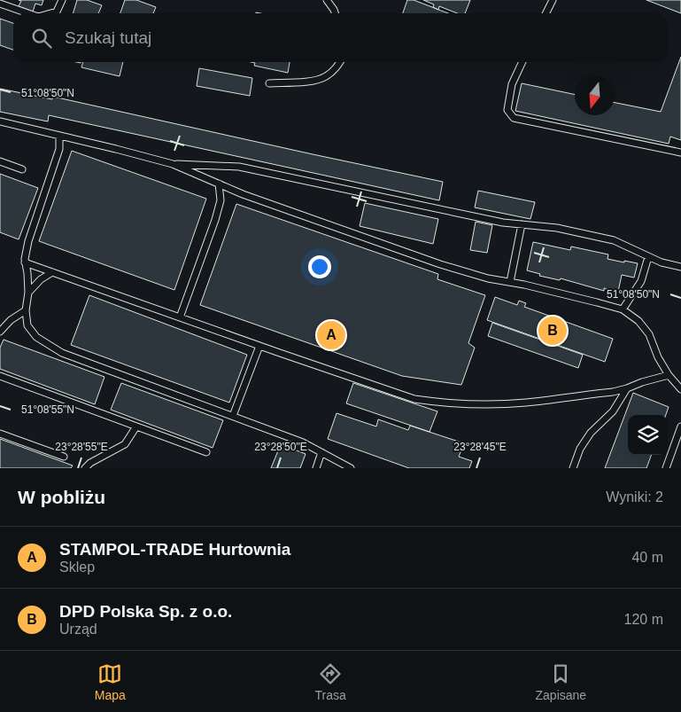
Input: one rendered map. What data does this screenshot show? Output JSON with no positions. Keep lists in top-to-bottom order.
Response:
{
  "north": "bottom",
  "page": {
    "search": "Szukaj tutaj",
    "pins": ["B", "A"],
    "heading": ["W pobliżu", "Wyniki: 2"],
    "list": [
      {
        "mark": "A",
        "name": "STAMPOL-TRADE Hurtownia",
        "note": "Sklep",
        "value": "40 m"
      },
      {
        "mark": "B",
        "name": "DPD Polska Sp. z o.o.",
        "note": "Urząd",
        "value": "120 m"
      }
    ],
    "nav": ["Mapa", "Trasa", "Zapisane"]
  },
  "coordinates": [
    "51°08'50\"N",
    "51°08'55\"N",
    "23°28'55\"E",
    "23°28'50\"E",
    "23°28'45\"E"
  ]
}
